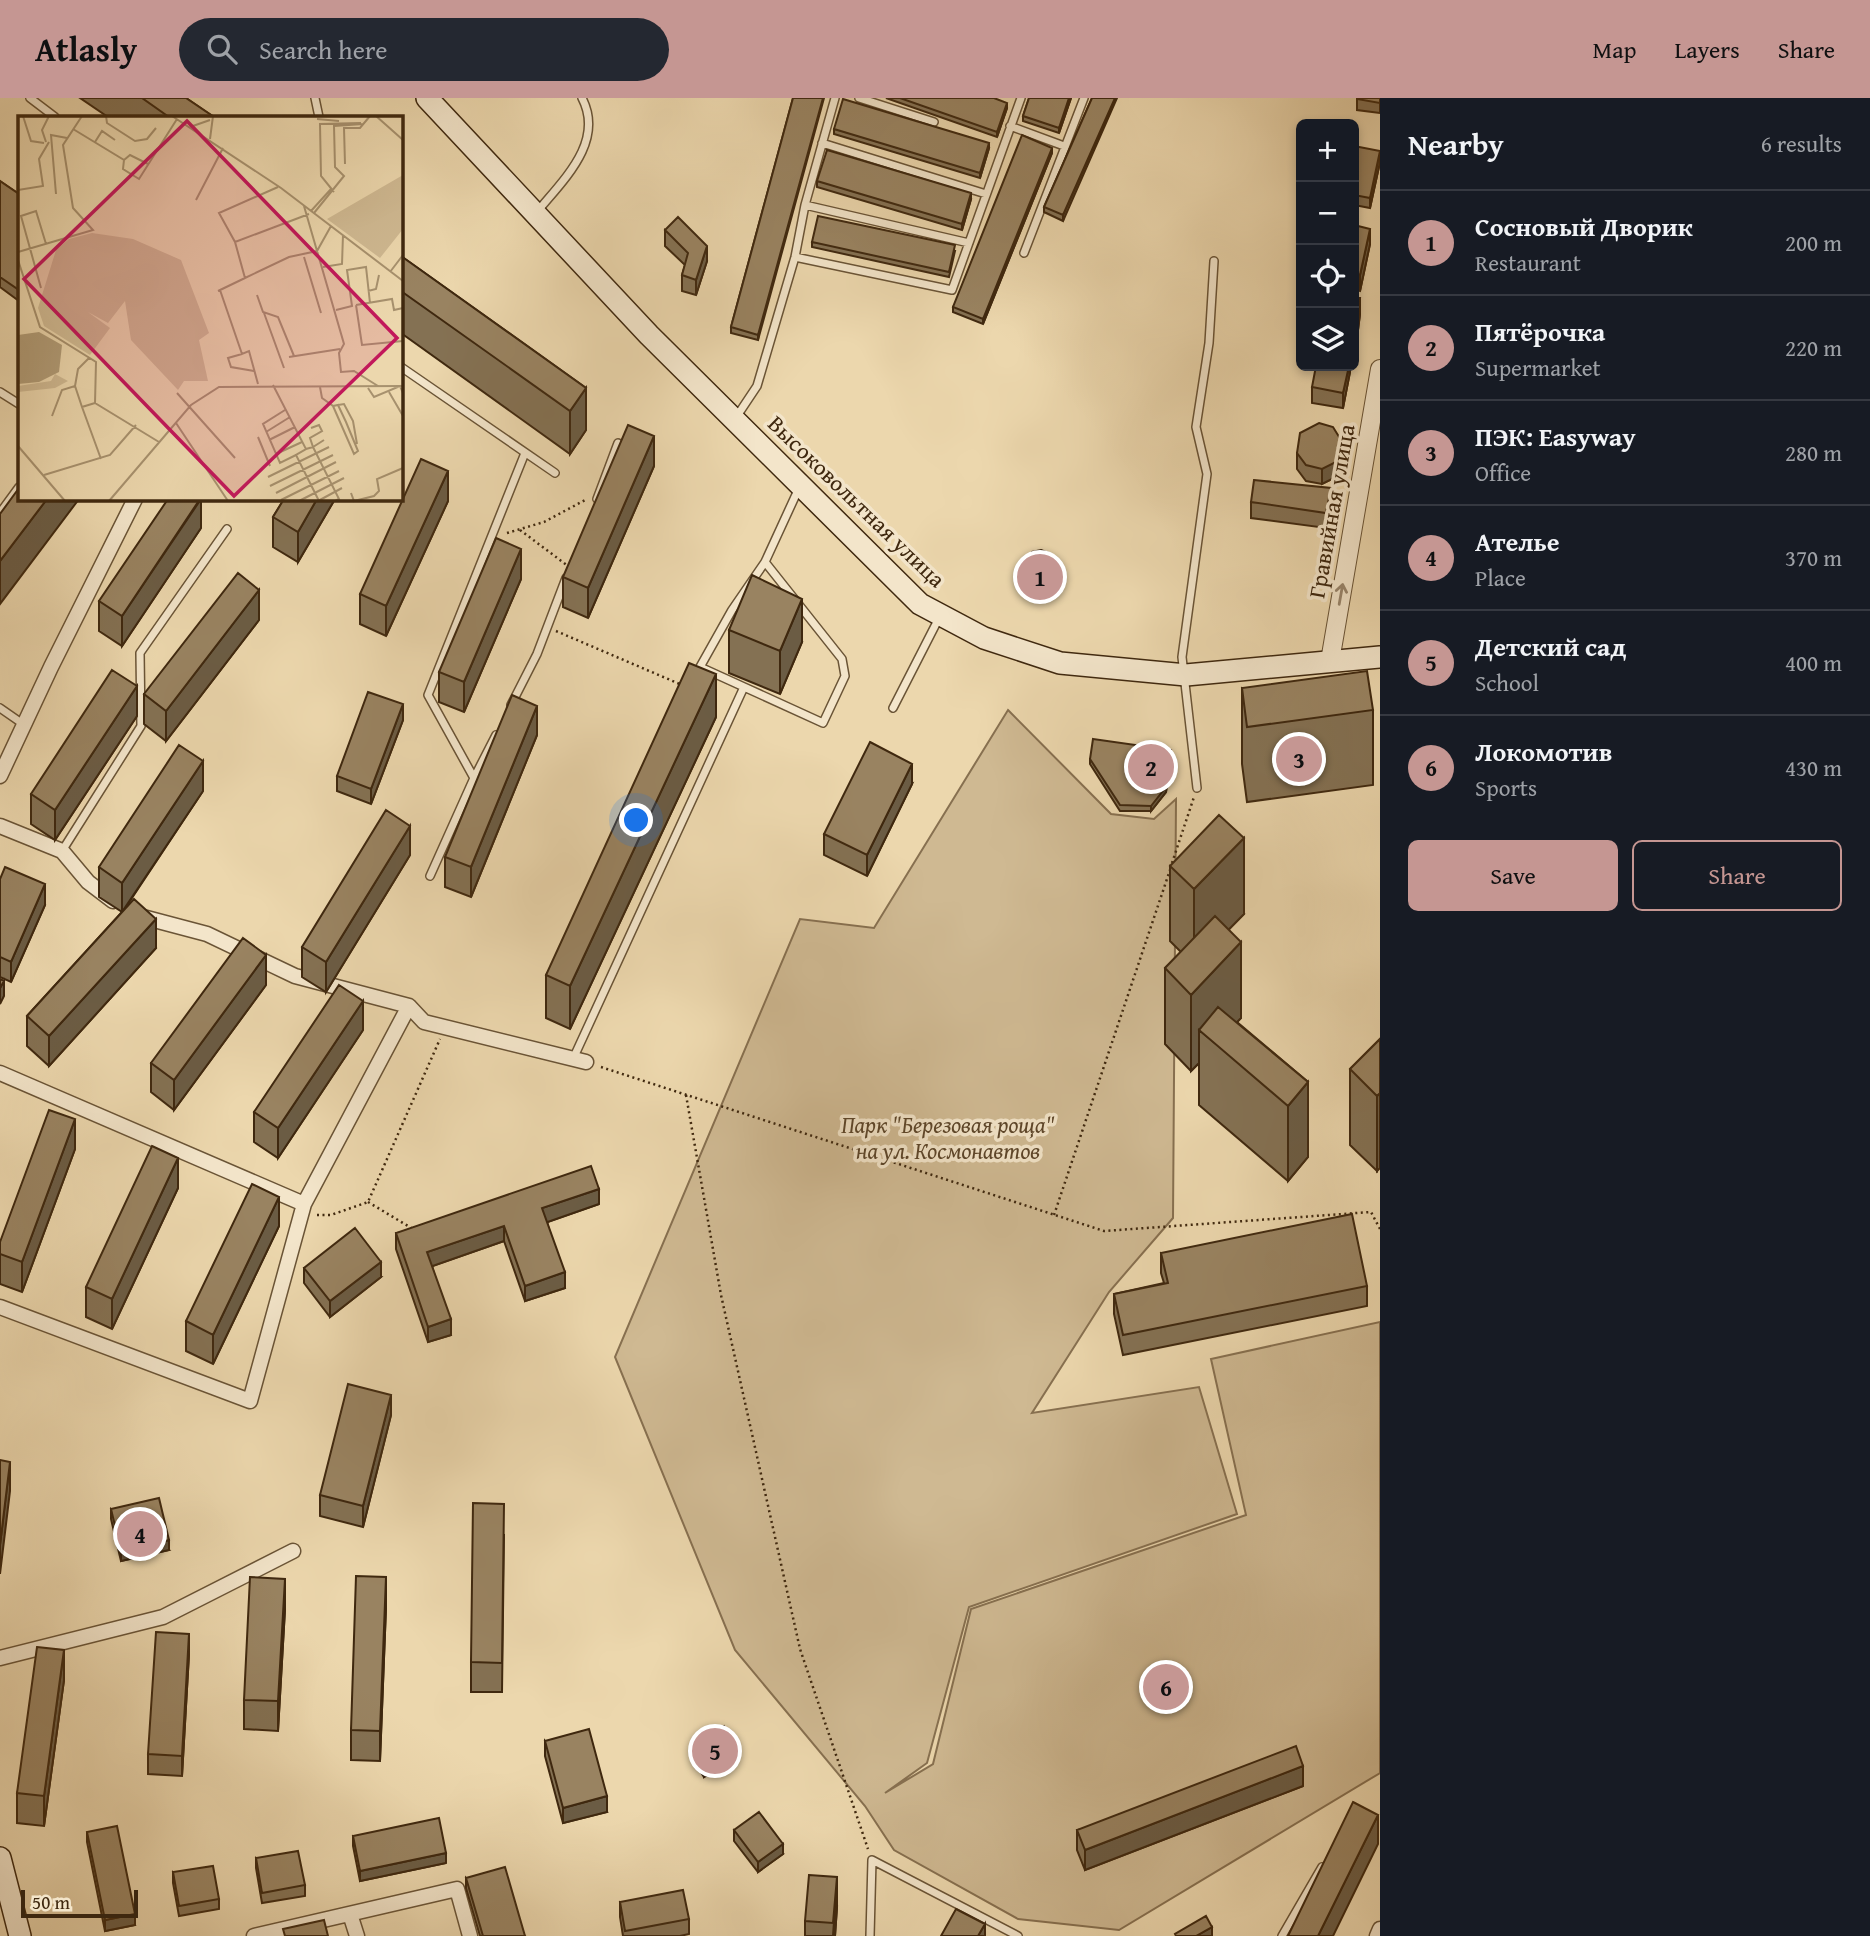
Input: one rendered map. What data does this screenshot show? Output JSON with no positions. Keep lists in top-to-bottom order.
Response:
{
  "streets": {
    "main road": ["Высоковольтная улица"],
    "street": ["Гравийная улица"]
  },
  "crossings": [
    ["Высоковольтная улица", "Гравийная улица"]
  ],
  "one_way": ["Гравийная улица"],
  "parks": ["Парк \"Березовая роща\" на ул. Космонавтов"],
  "scale_bar": "50 m",
  "page": {
    "header": "Atlasly",
    "search": "Search here",
    "nav": ["Map", "Layers", "Share"],
    "heading": ["Nearby", "6 results"],
    "map_buttons": ["+", "−"],
    "list": [
      {
        "mark": "1",
        "name": "Сосновый Дворик",
        "note": "Restaurant",
        "value": "200 m"
      },
      {
        "mark": "2",
        "name": "Пятёрочка",
        "note": "Supermarket",
        "value": "220 m"
      },
      {
        "mark": "3",
        "name": "ПЭК: Easyway",
        "note": "Office",
        "value": "280 m"
      },
      {
        "mark": "4",
        "name": "Ателье",
        "note": "Place",
        "value": "370 m"
      },
      {
        "mark": "5",
        "name": "Детский сад",
        "note": "School",
        "value": "400 m"
      },
      {
        "mark": "6",
        "name": "Локомотив",
        "note": "Sports",
        "value": "430 m"
      }
    ],
    "pins": [
      "1",
      "3",
      "2",
      "4",
      "6",
      "5"
    ],
    "buttons": ["Save", "Share"],
    "scale": "50 m"
  }
}
